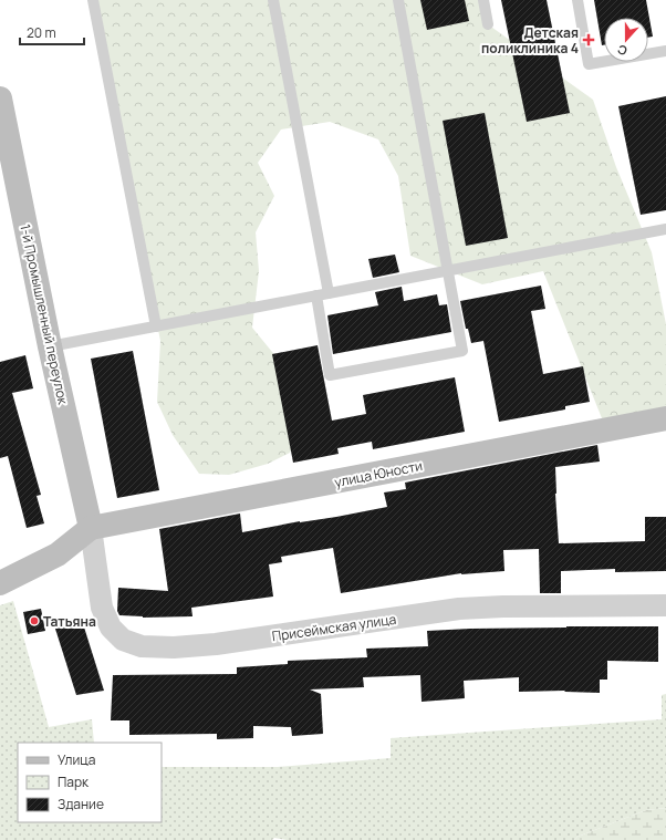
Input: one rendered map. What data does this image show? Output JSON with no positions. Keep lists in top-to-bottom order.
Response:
{
  "streets": {
    "street": ["1-й Промышленный переулок", "улица Юности", "Присеймская улица"]
  },
  "crossings": [
    ["1-й Промышленный переулок", "улица Юности"],
    ["1-й Промышленный переулок", "Присеймская улица"],
    ["улица Юности", "Присеймская улица"]
  ],
  "places": {
    "health": ["Детская поликлиника 4"],
    "other": ["Татьяна"]
  },
  "legend": ["Улица", "Парк", "Здание"],
  "scale_bar": "20 m",
  "north": "bottom"
}
